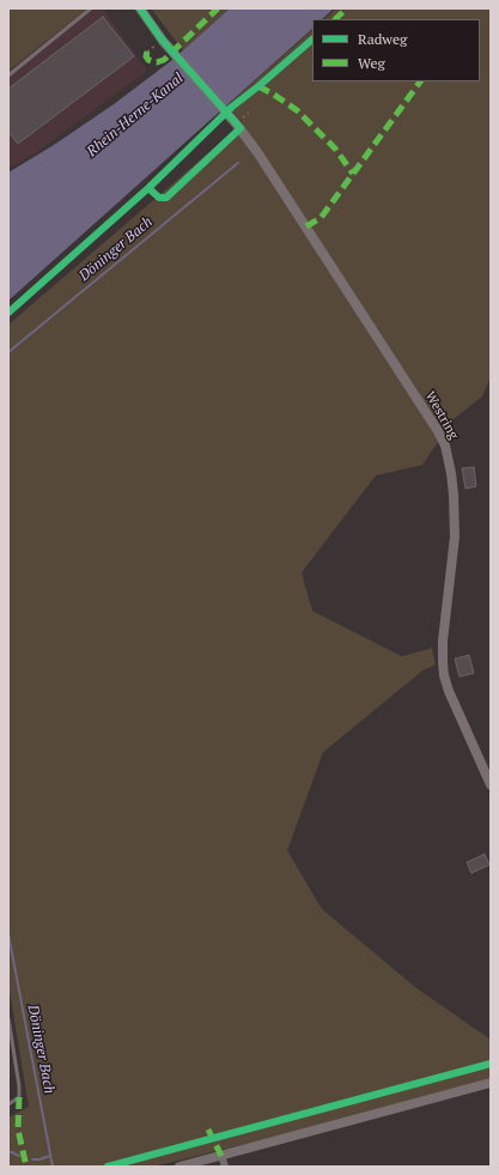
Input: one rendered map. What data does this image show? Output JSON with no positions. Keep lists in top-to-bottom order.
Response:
{
  "streets": {
    "main road": ["Westring"]
  },
  "water": ["Rhein-Herne-Kanal", "Döninger Bach"],
  "legend": ["Radweg", "Weg"]
}
